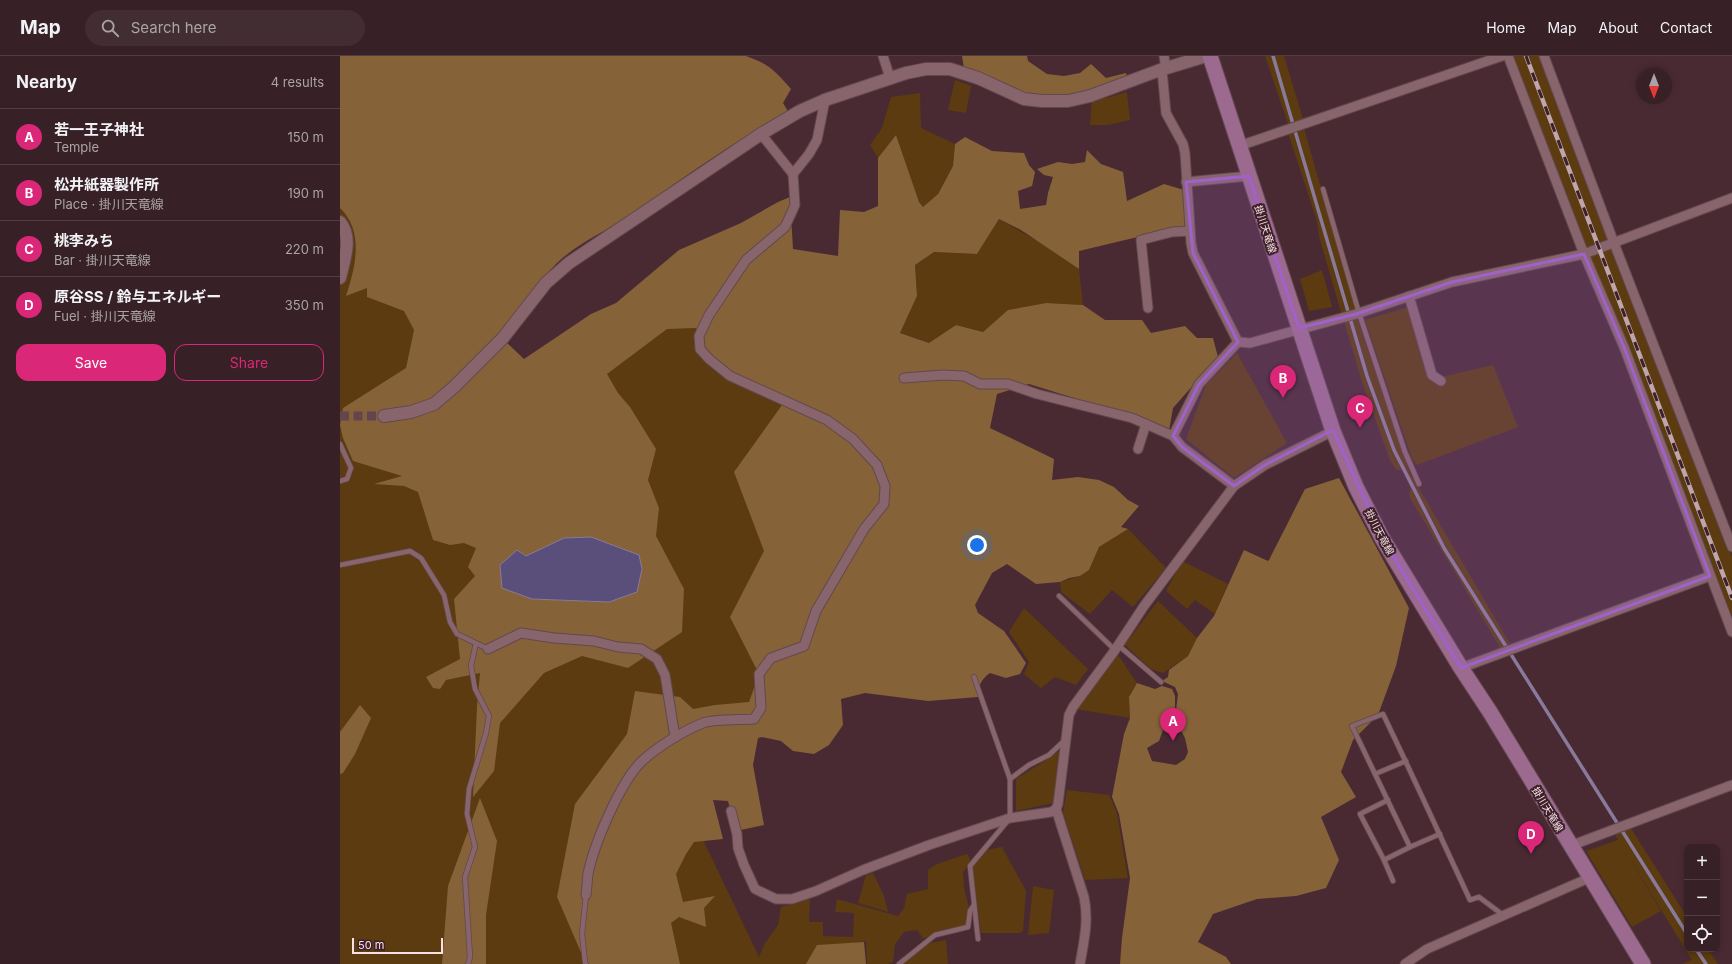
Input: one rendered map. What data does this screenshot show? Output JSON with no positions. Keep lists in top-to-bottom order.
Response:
{
  "streets": {
    "main road": ["掛川天竜線"]
  },
  "scale_bar": "50 m",
  "north": "bottom",
  "page": {
    "header": "Map",
    "search": "Search here",
    "nav": [
      "Home",
      "Map",
      "About",
      "Contact"
    ],
    "heading": ["Nearby", "4 results"],
    "list": [
      {
        "mark": "A",
        "name": "若一王子神社",
        "note": "Temple",
        "value": "150 m"
      },
      {
        "mark": "B",
        "name": "松井紙器製作所",
        "note": "Place · 掛川天竜線",
        "value": "190 m"
      },
      {
        "mark": "C",
        "name": "桃李みち",
        "note": "Bar · 掛川天竜線",
        "value": "220 m"
      },
      {
        "mark": "D",
        "name": "原谷SS / 鈴与エネルギー",
        "note": "Fuel · 掛川天竜線",
        "value": "350 m"
      }
    ],
    "buttons": ["Save", "Share"],
    "pins": [
      "B",
      "C",
      "A",
      "D"
    ],
    "map_buttons": ["+", "−"],
    "scale": "50 m"
  }
}
